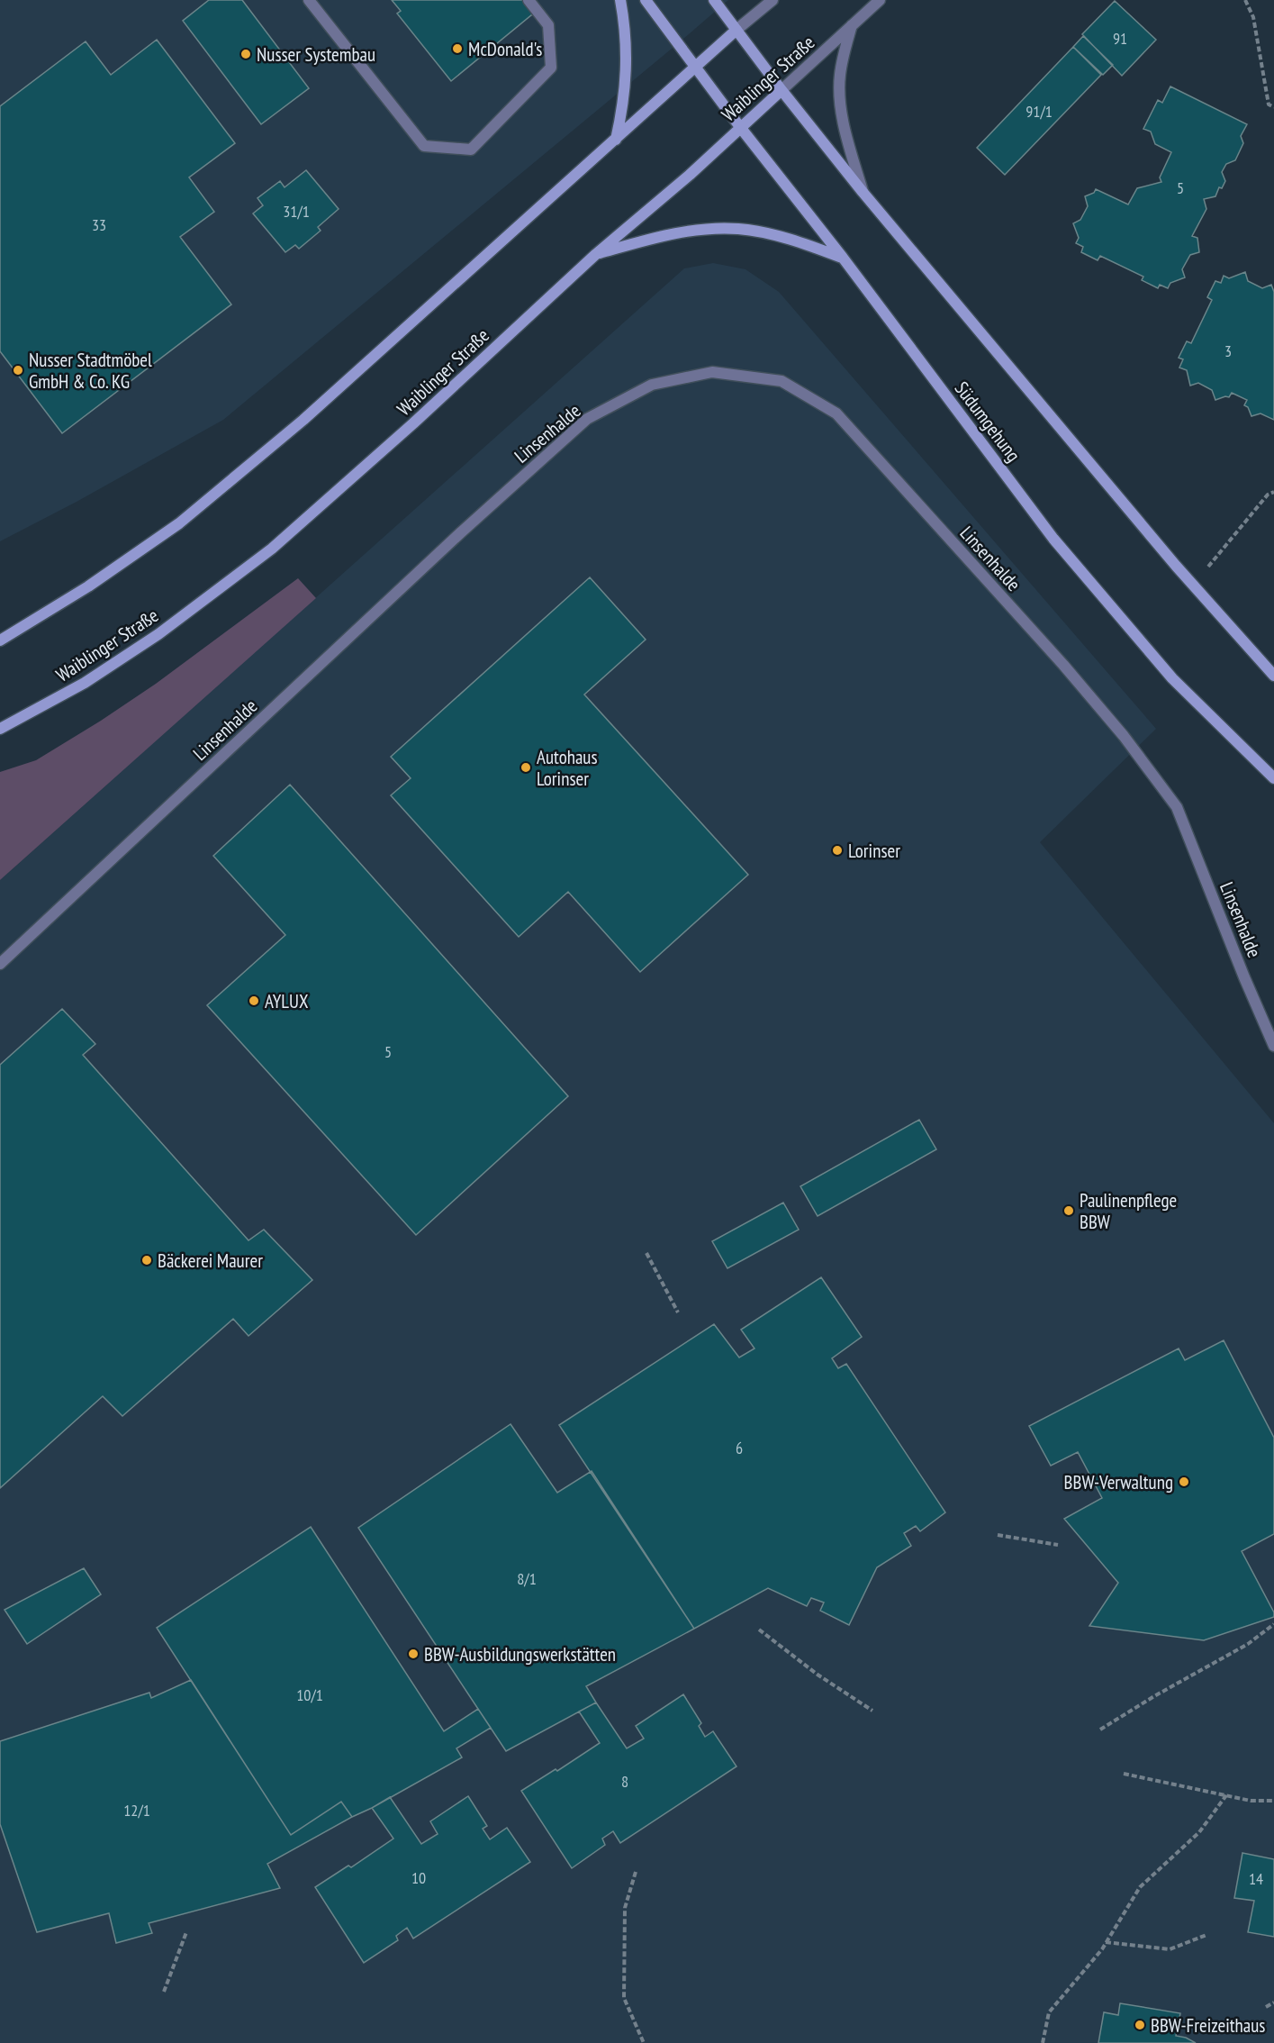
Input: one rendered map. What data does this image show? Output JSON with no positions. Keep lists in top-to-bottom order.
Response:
{
  "streets": {
    "main road": ["Waiblinger Straße", "Südumgehung"],
    "street": ["Linsenhalde"]
  },
  "crossings": [
    ["Waiblinger Straße", "Südumgehung"]
  ],
  "places": [
    "McDonald's",
    "Nusser Systembau",
    "Nusser Stadtmöbel GmbH & Co. KG",
    "Autohaus Lorinser",
    "Lorinser",
    "AYLUX",
    "Paulinenpflege BBW",
    "Bäckerei Maurer",
    "BBW-Verwaltung",
    "BBW-Ausbildungswerkstätten",
    "BBW-Freizeithaus"
  ],
  "house_numbers": [
    "91",
    "91/1",
    "5",
    "31/1",
    "33",
    "3",
    "5",
    "6",
    "8/1",
    "10/1",
    "8",
    "12/1",
    "10",
    "14"
  ]
}
